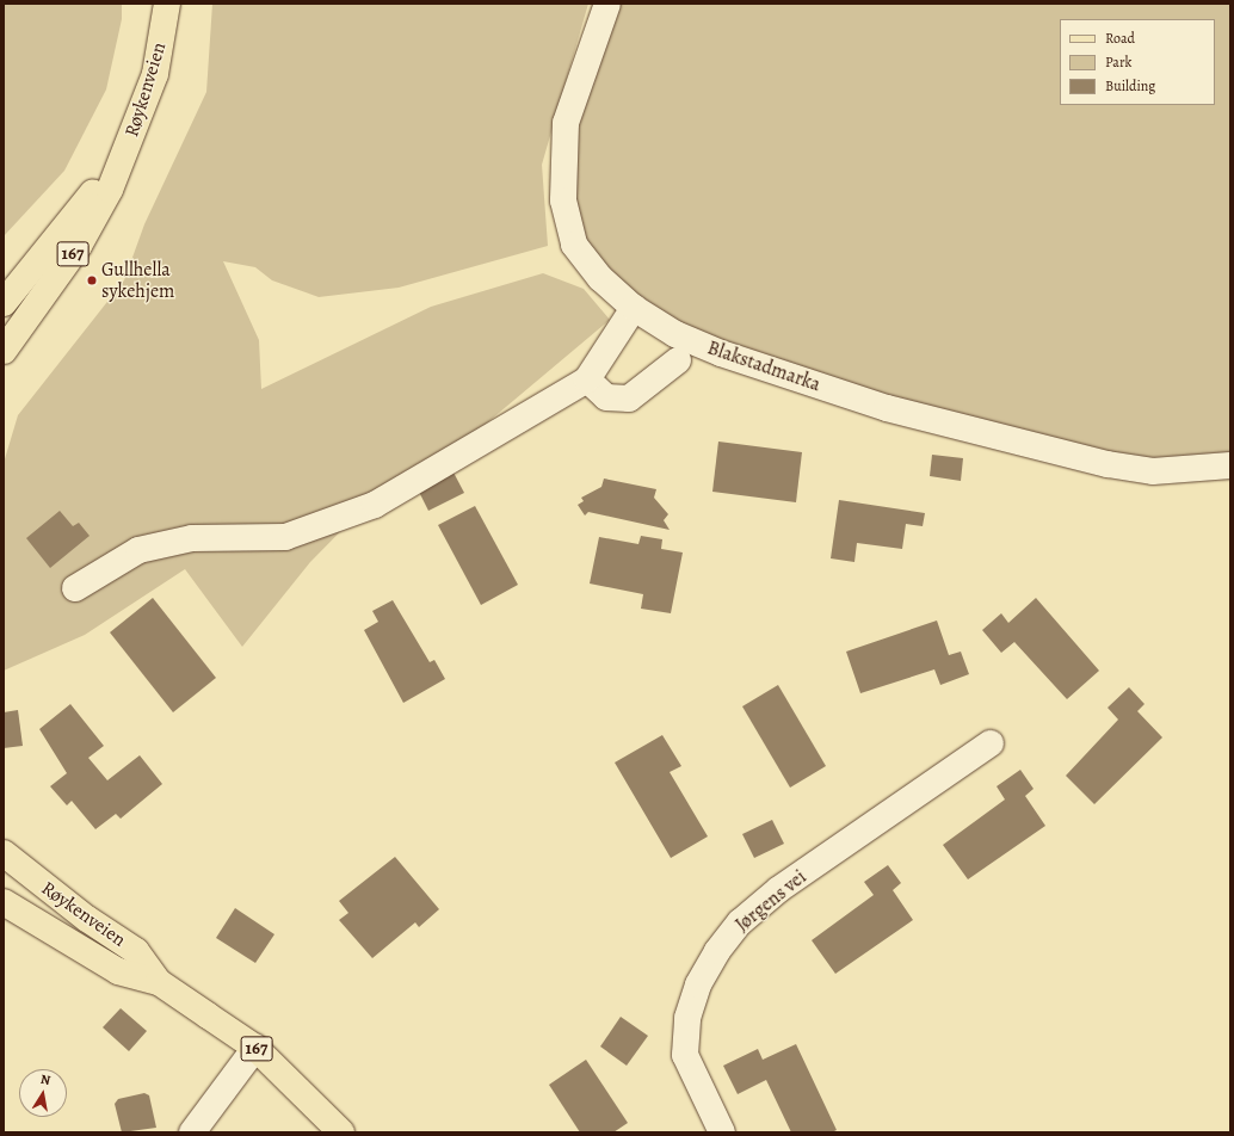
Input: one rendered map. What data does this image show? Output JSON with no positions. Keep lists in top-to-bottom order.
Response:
{
  "streets": {
    "main road": ["Røykenveien", "167"],
    "street": ["Blakstadmarka", "Jørgens vei"]
  },
  "places": ["Gullhella sykehjem"],
  "legend": ["Road", "Park", "Building"],
  "north": "top"
}
